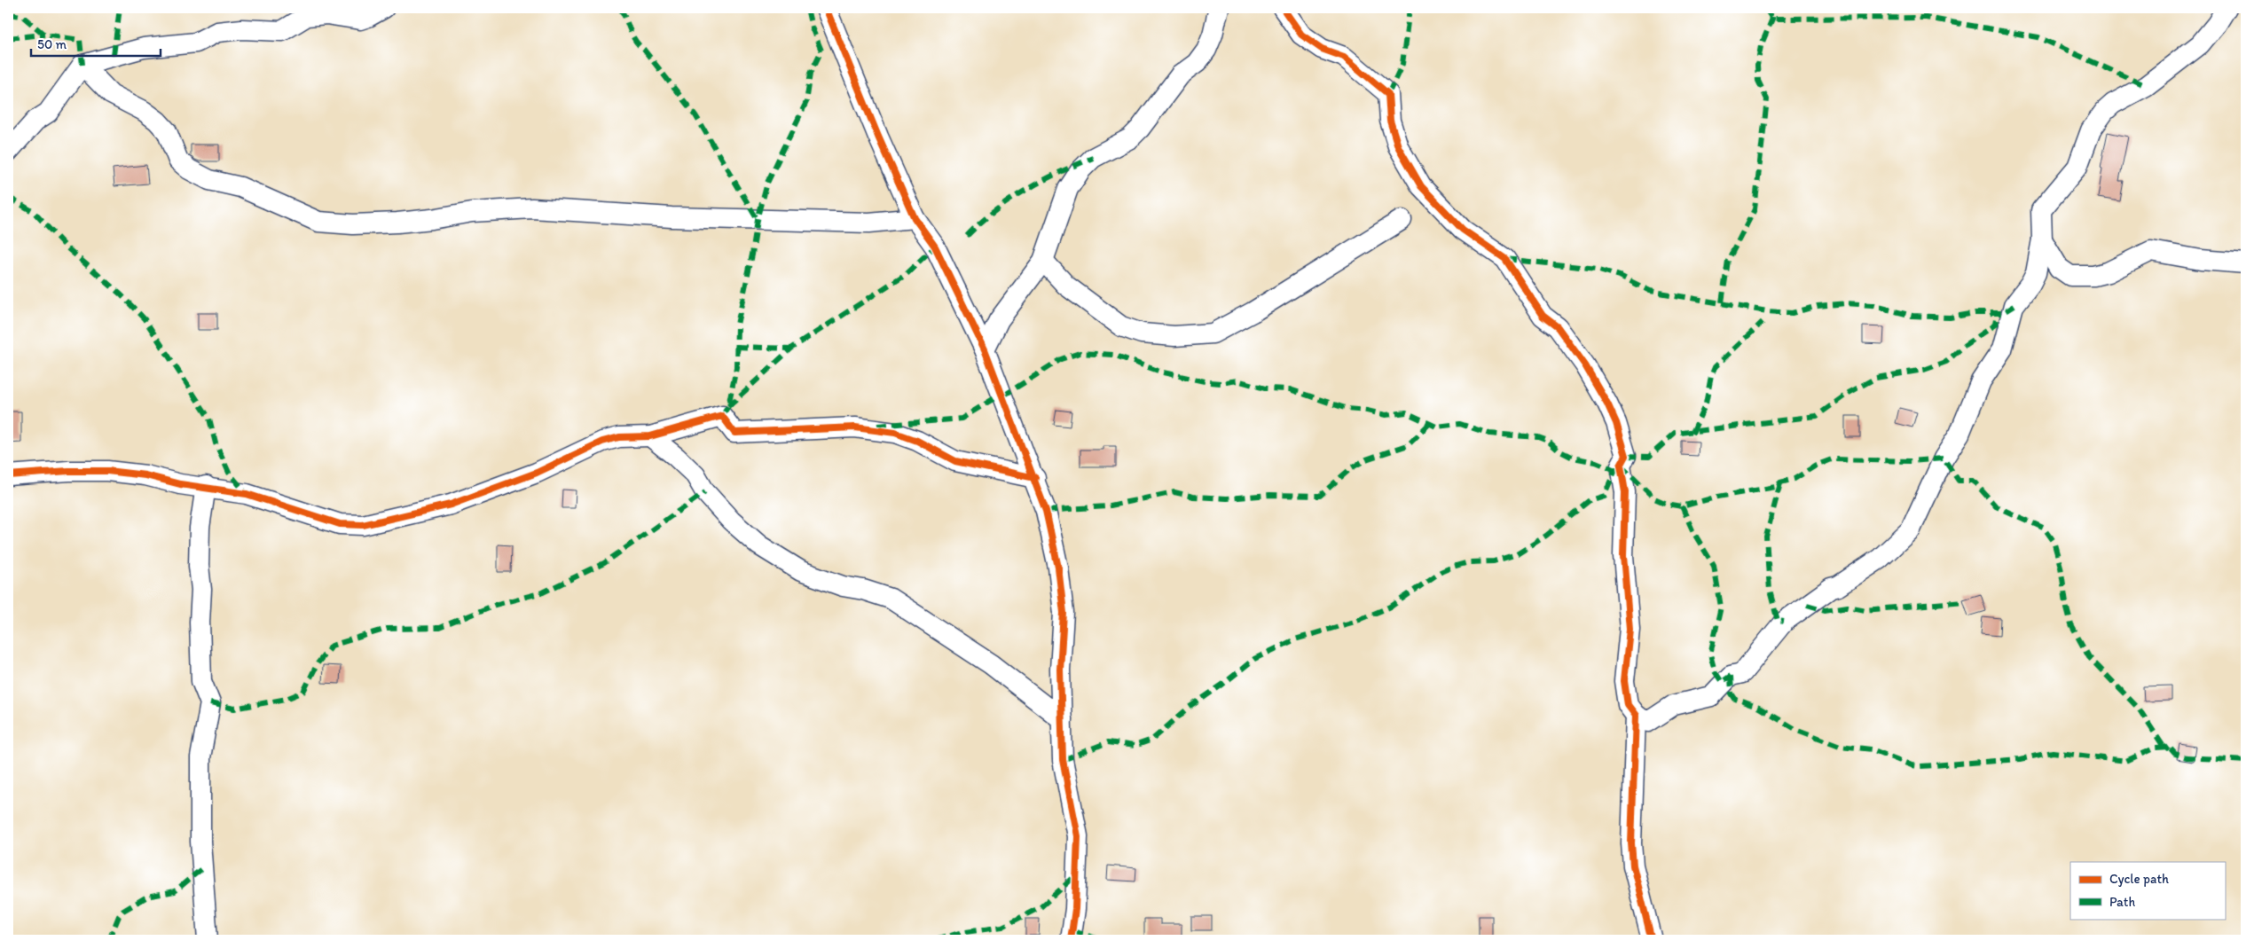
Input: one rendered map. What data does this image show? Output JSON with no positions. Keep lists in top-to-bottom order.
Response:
{
  "legend": ["Cycle path", "Path"],
  "scale_bar": "50 m"
}
